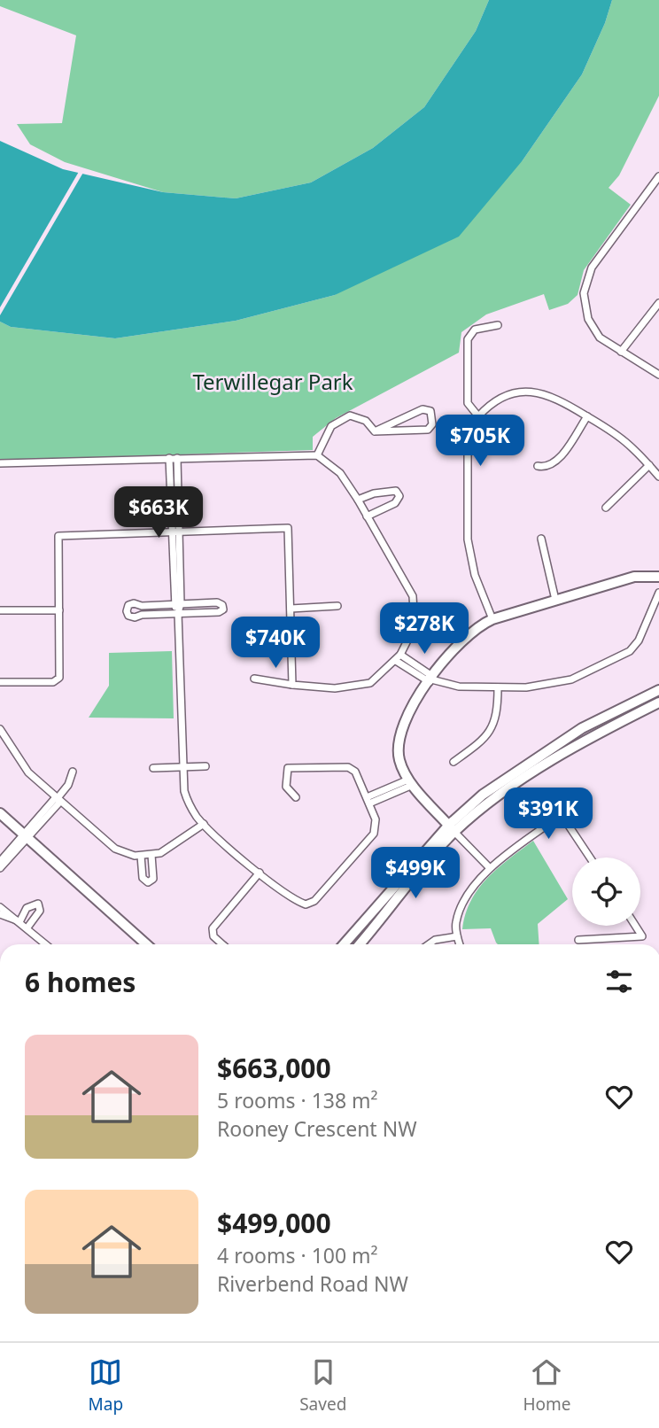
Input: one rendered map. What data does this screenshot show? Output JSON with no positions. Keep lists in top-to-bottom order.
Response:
{
  "parks": ["Terwillegar Park"],
  "page": {
    "price": [
      "$705K",
      "$663K",
      "$278K",
      "$740K",
      "$391K",
      "$499K"
    ],
    "heading": "6 homes",
    "list": [
      {
        "name": "$663,000",
        "note": "5 rooms · 138 m² · Rooney Crescent NW"
      },
      {
        "name": "$499,000",
        "note": "4 rooms · 100 m² · Riverbend Road NW"
      }
    ],
    "tabs": ["Map", "Saved", "Home"]
  }
}
